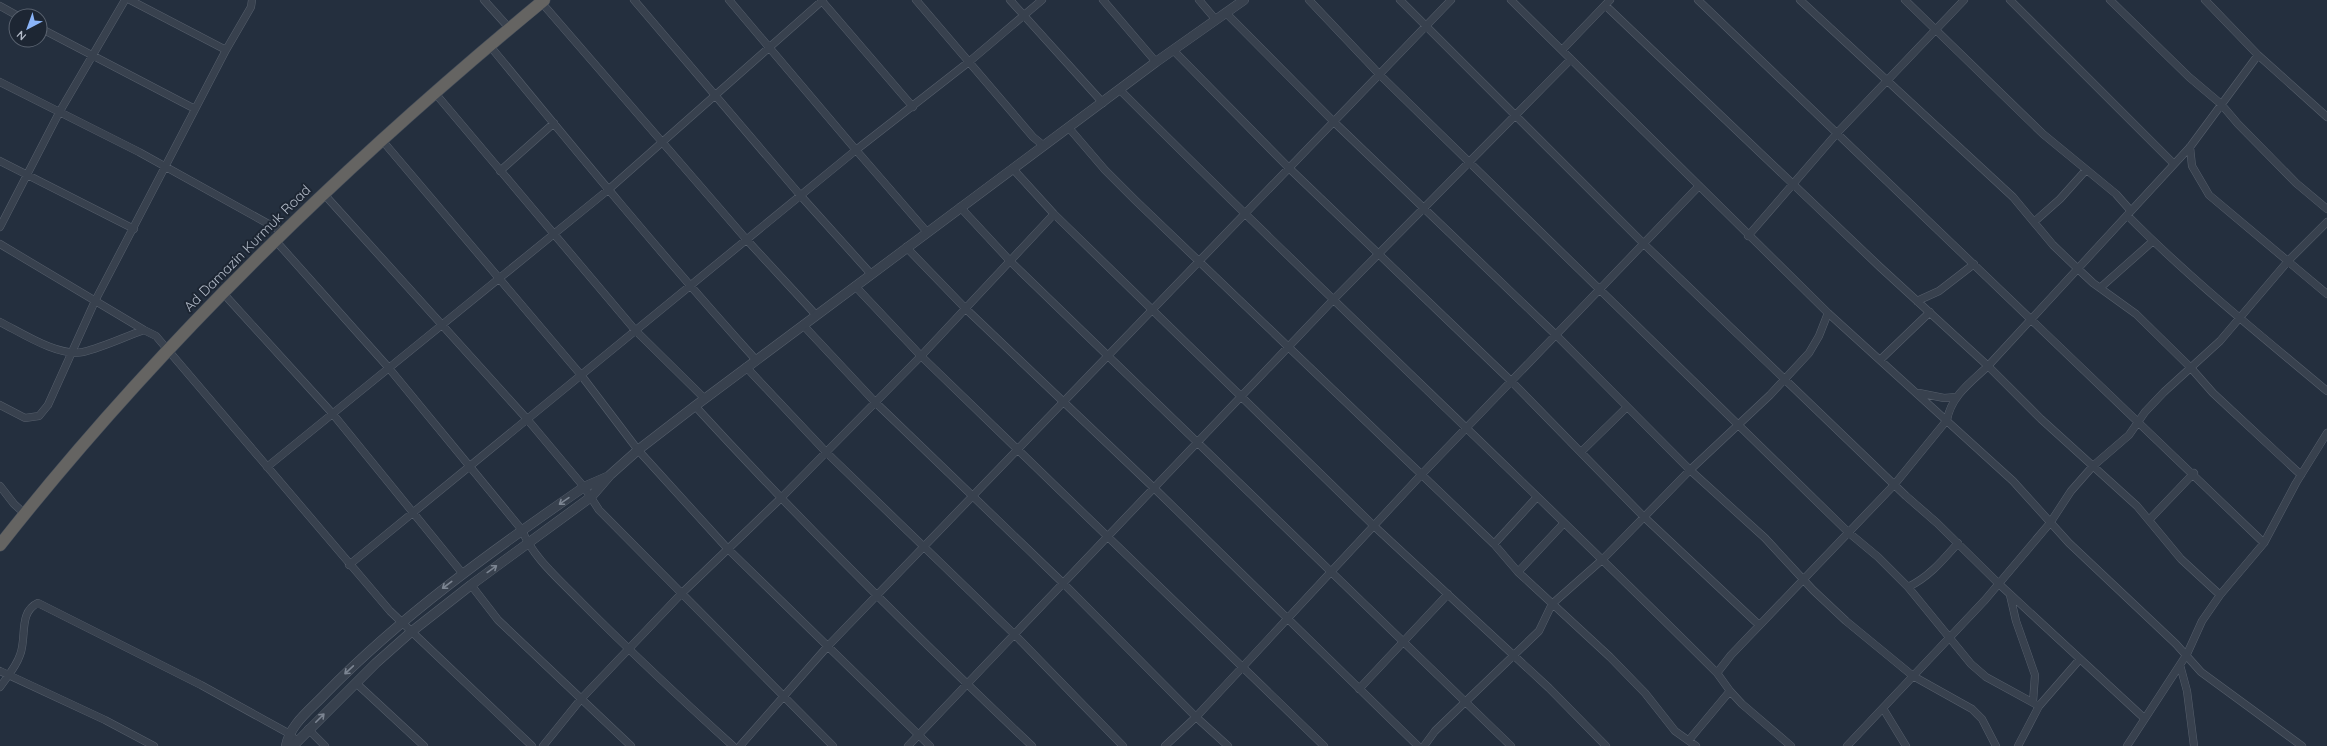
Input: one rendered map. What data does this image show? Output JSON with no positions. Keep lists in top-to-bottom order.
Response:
{
  "streets": {
    "highway": ["Ad Damazin Kurmuk Road"]
  },
  "north": "bottom left"
}
